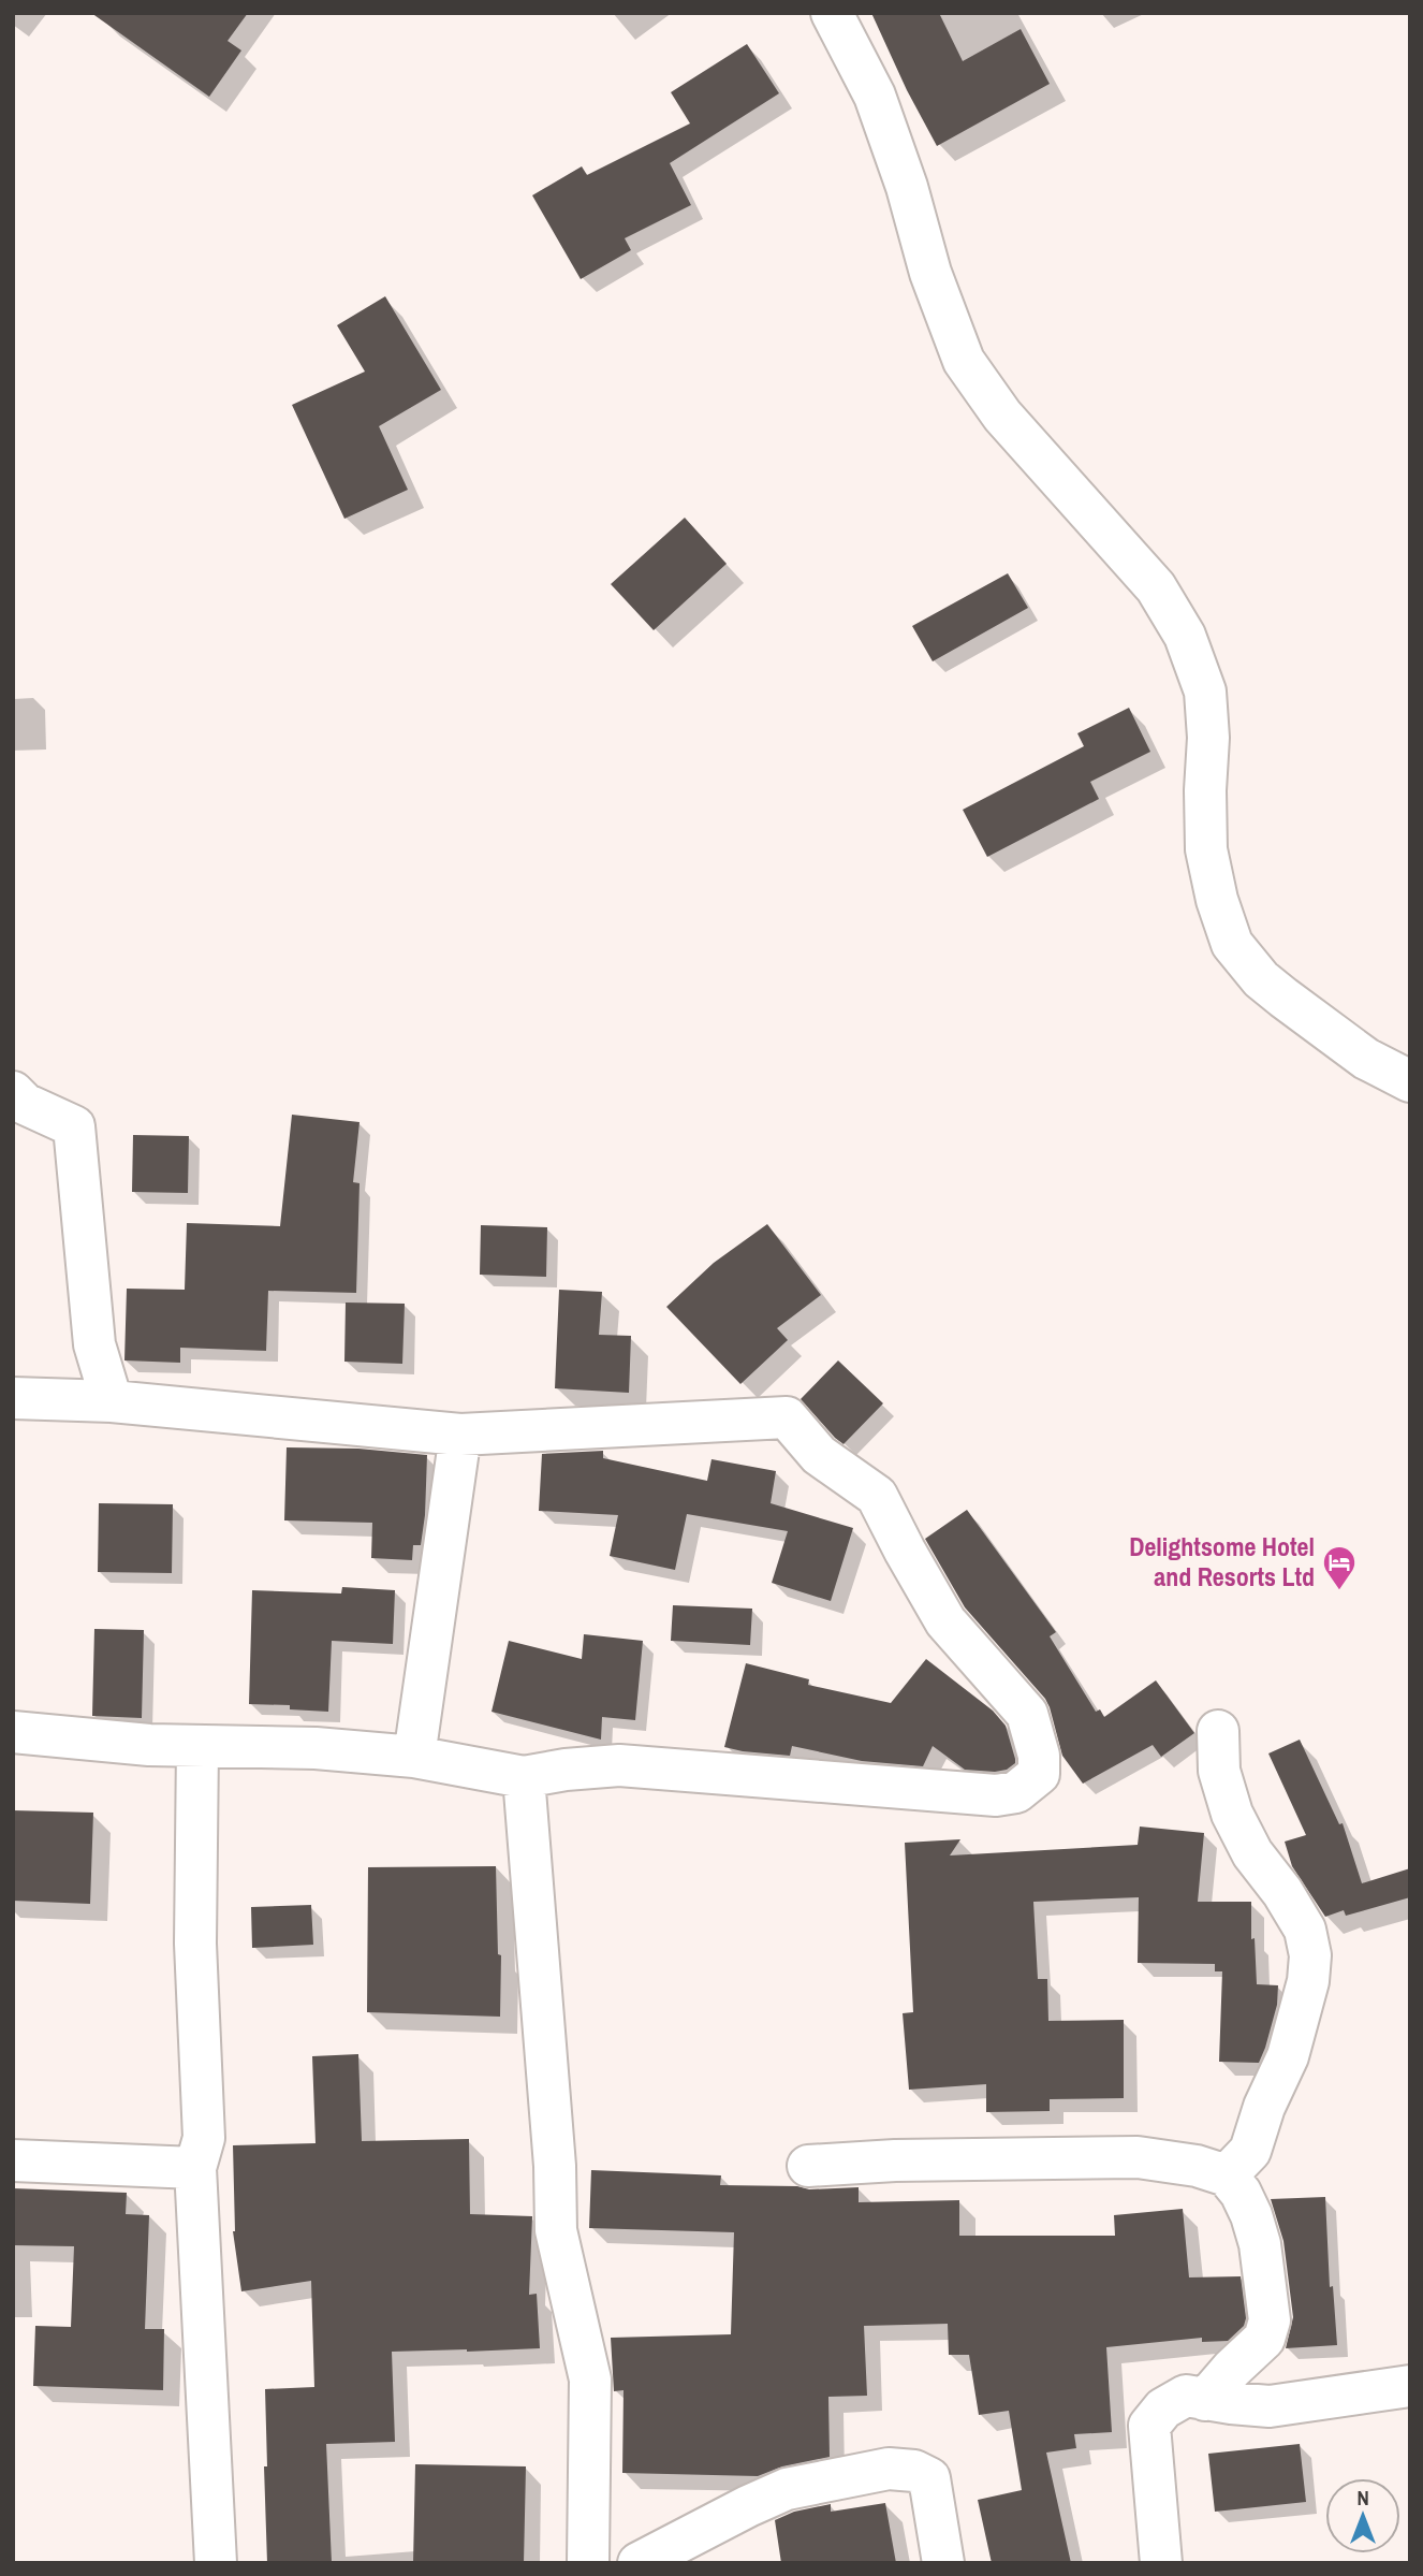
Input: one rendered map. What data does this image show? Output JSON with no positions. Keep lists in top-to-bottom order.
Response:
{
  "places": {
    "hotel": ["Delightsome Hotel and Resorts Ltd"]
  },
  "north": "top"
}
